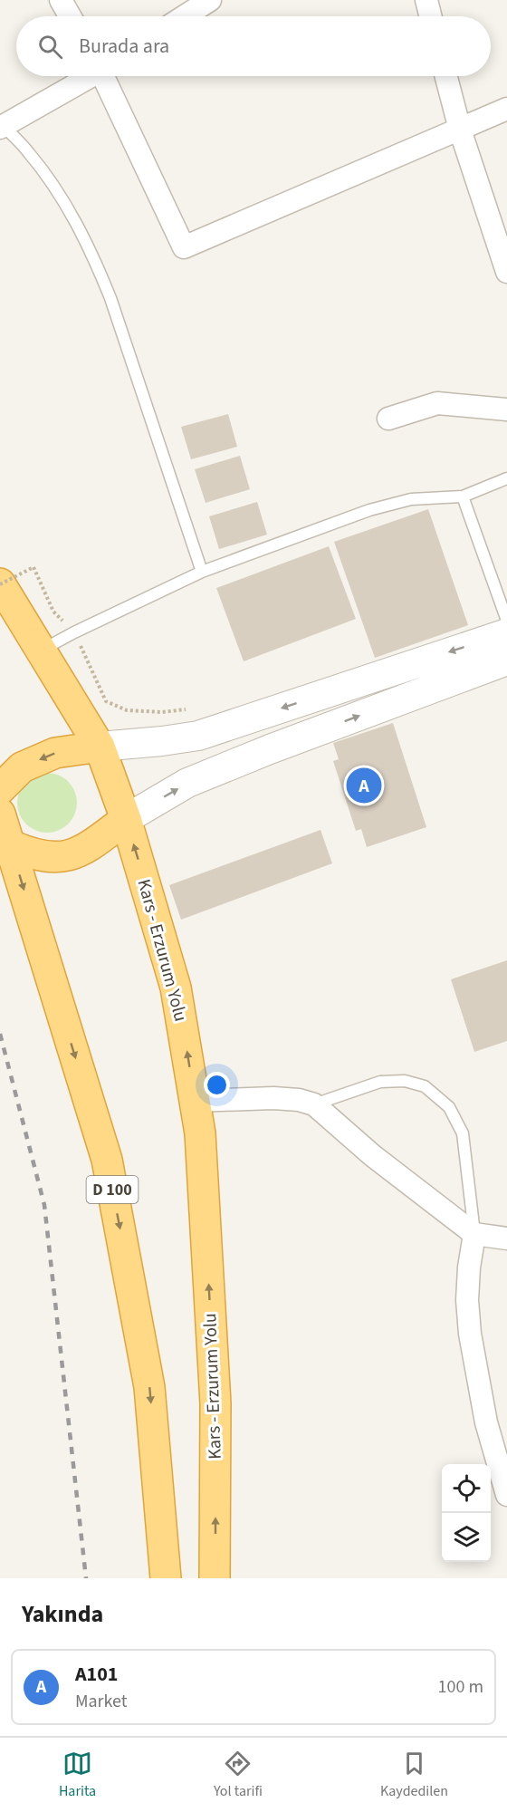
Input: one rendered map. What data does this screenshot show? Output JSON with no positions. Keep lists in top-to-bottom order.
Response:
{
  "streets": {
    "highway": ["Kars - Erzurum Yolu", "D 100"]
  },
  "page": {
    "search": "Burada ara",
    "pins": "A",
    "heading": "Yakında",
    "list": [
      {
        "mark": "A",
        "name": "A101",
        "note": "Market",
        "value": "100 m"
      }
    ],
    "nav": ["Harita", "Yol tarifi", "Kaydedilen"]
  }
}
